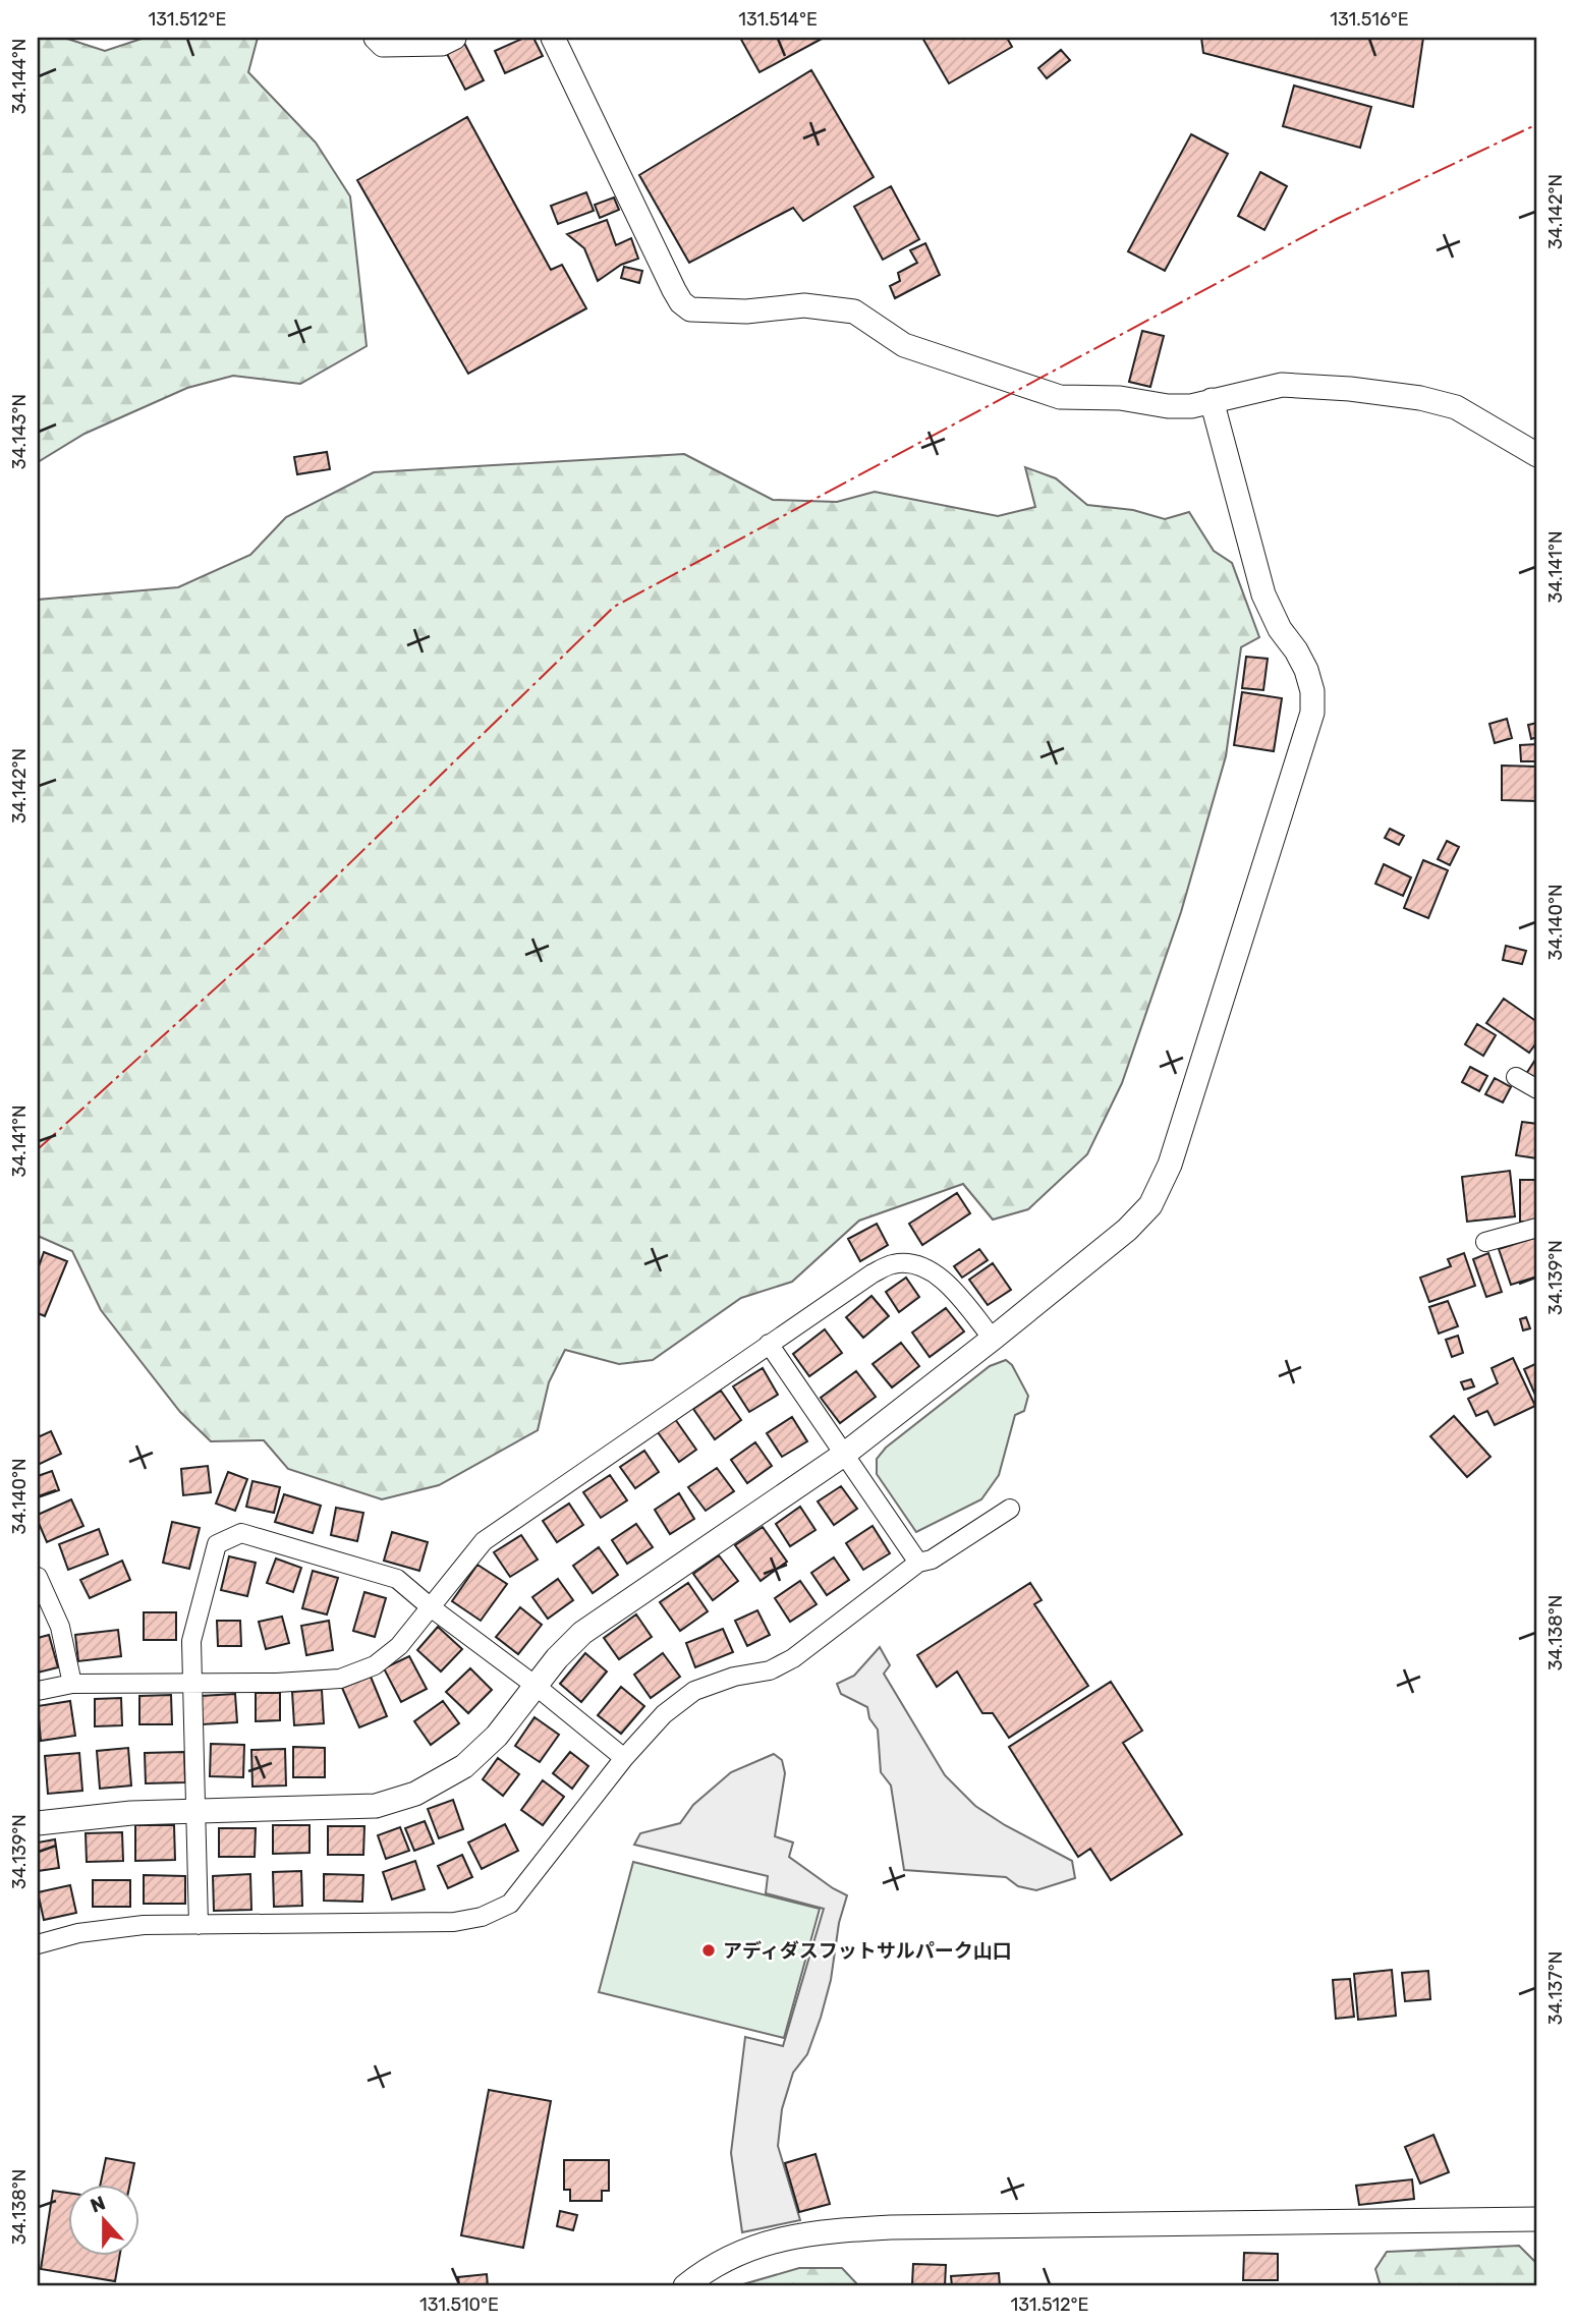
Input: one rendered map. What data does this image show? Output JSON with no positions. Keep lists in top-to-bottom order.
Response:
{
  "places": ["アディダスフットサルパーク山口"],
  "north": "top",
  "coordinates": [
    "131.512°E",
    "131.514°E",
    "131.516°E",
    "34.144°N",
    "34.142°N",
    "34.143°N",
    "34.141°N",
    "34.140°N",
    "34.139°N",
    "34.138°N",
    "34.137°N",
    "131.510°E"
  ]
}
